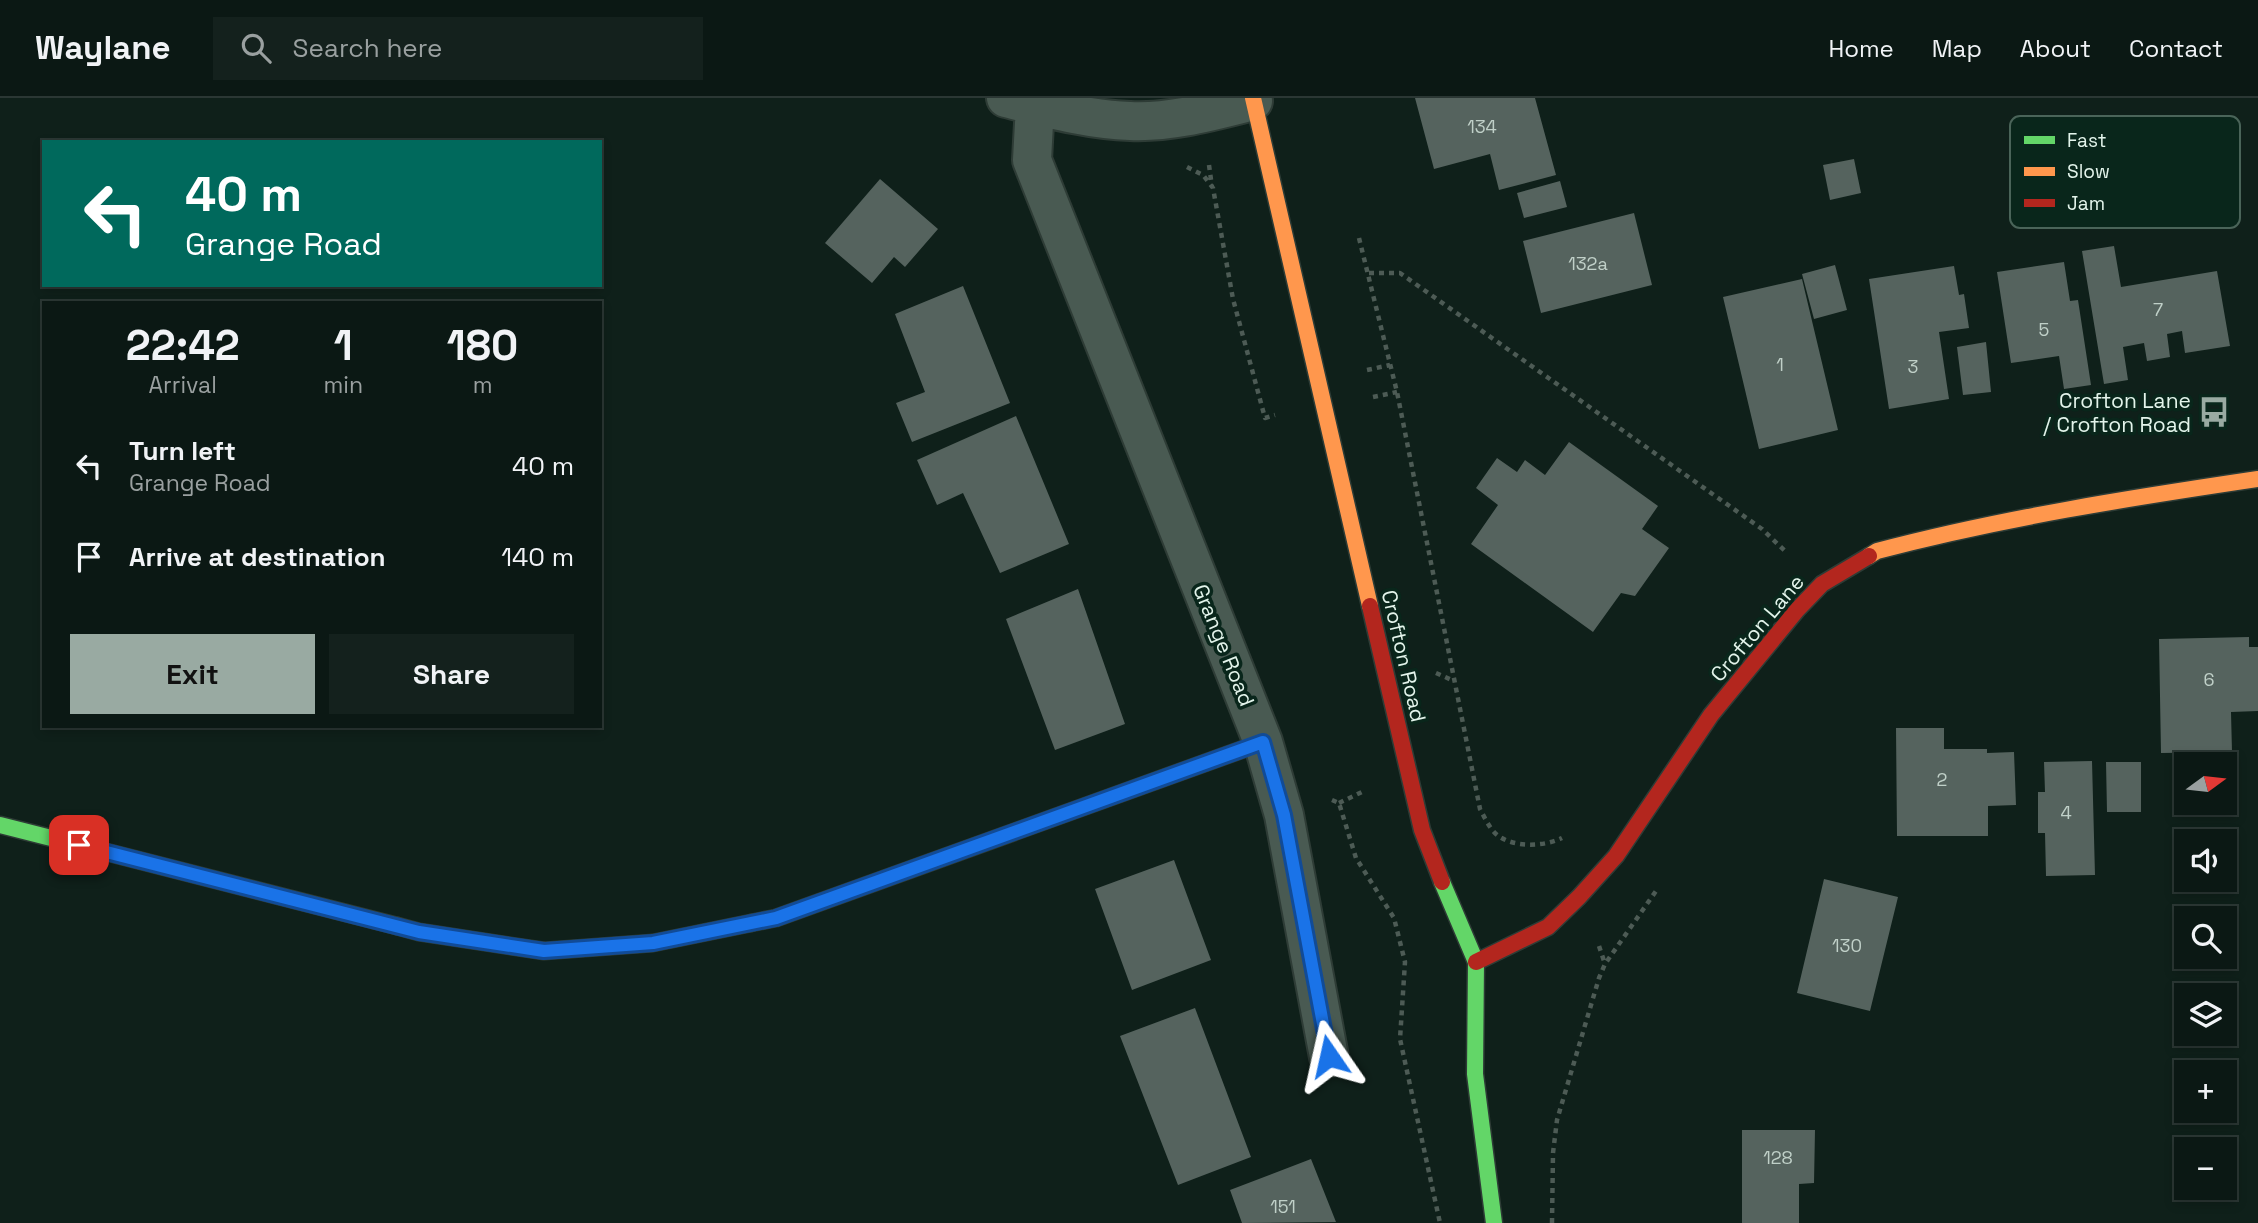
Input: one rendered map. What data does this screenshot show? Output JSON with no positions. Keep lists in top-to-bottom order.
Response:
{
  "streets": {
    "street": ["Crofton Lane", "Grange Road", "Crofton Road"]
  },
  "crossings": [
    ["Crofton Lane", "Crofton Road"]
  ],
  "places": {
    "bus stop": ["Crofton Lane / Crofton Road"]
  },
  "house_numbers": [
    "134",
    "132a",
    "7",
    "5",
    "1",
    "3",
    "6",
    "2",
    "4",
    "130",
    "128",
    "151"
  ],
  "legend": ["Fast", "Slow", "Jam"],
  "north": "right",
  "page": {
    "header": "Waylane",
    "search": "Search here",
    "nav": [
      "Home",
      "Map",
      "About",
      "Contact"
    ],
    "turn": ["40 m", "Grange Road"],
    "eta": [
      "22:42",
      "Arrival",
      "1",
      "min",
      "180",
      "m"
    ],
    "list": [
      {
        "name": "Turn left",
        "note": "Grange Road",
        "value": "40 m"
      },
      {
        "name": "Arrive at destination",
        "value": "140 m"
      }
    ],
    "buttons": ["Exit", "Share"],
    "map_buttons": ["+", "−"]
  }
}
